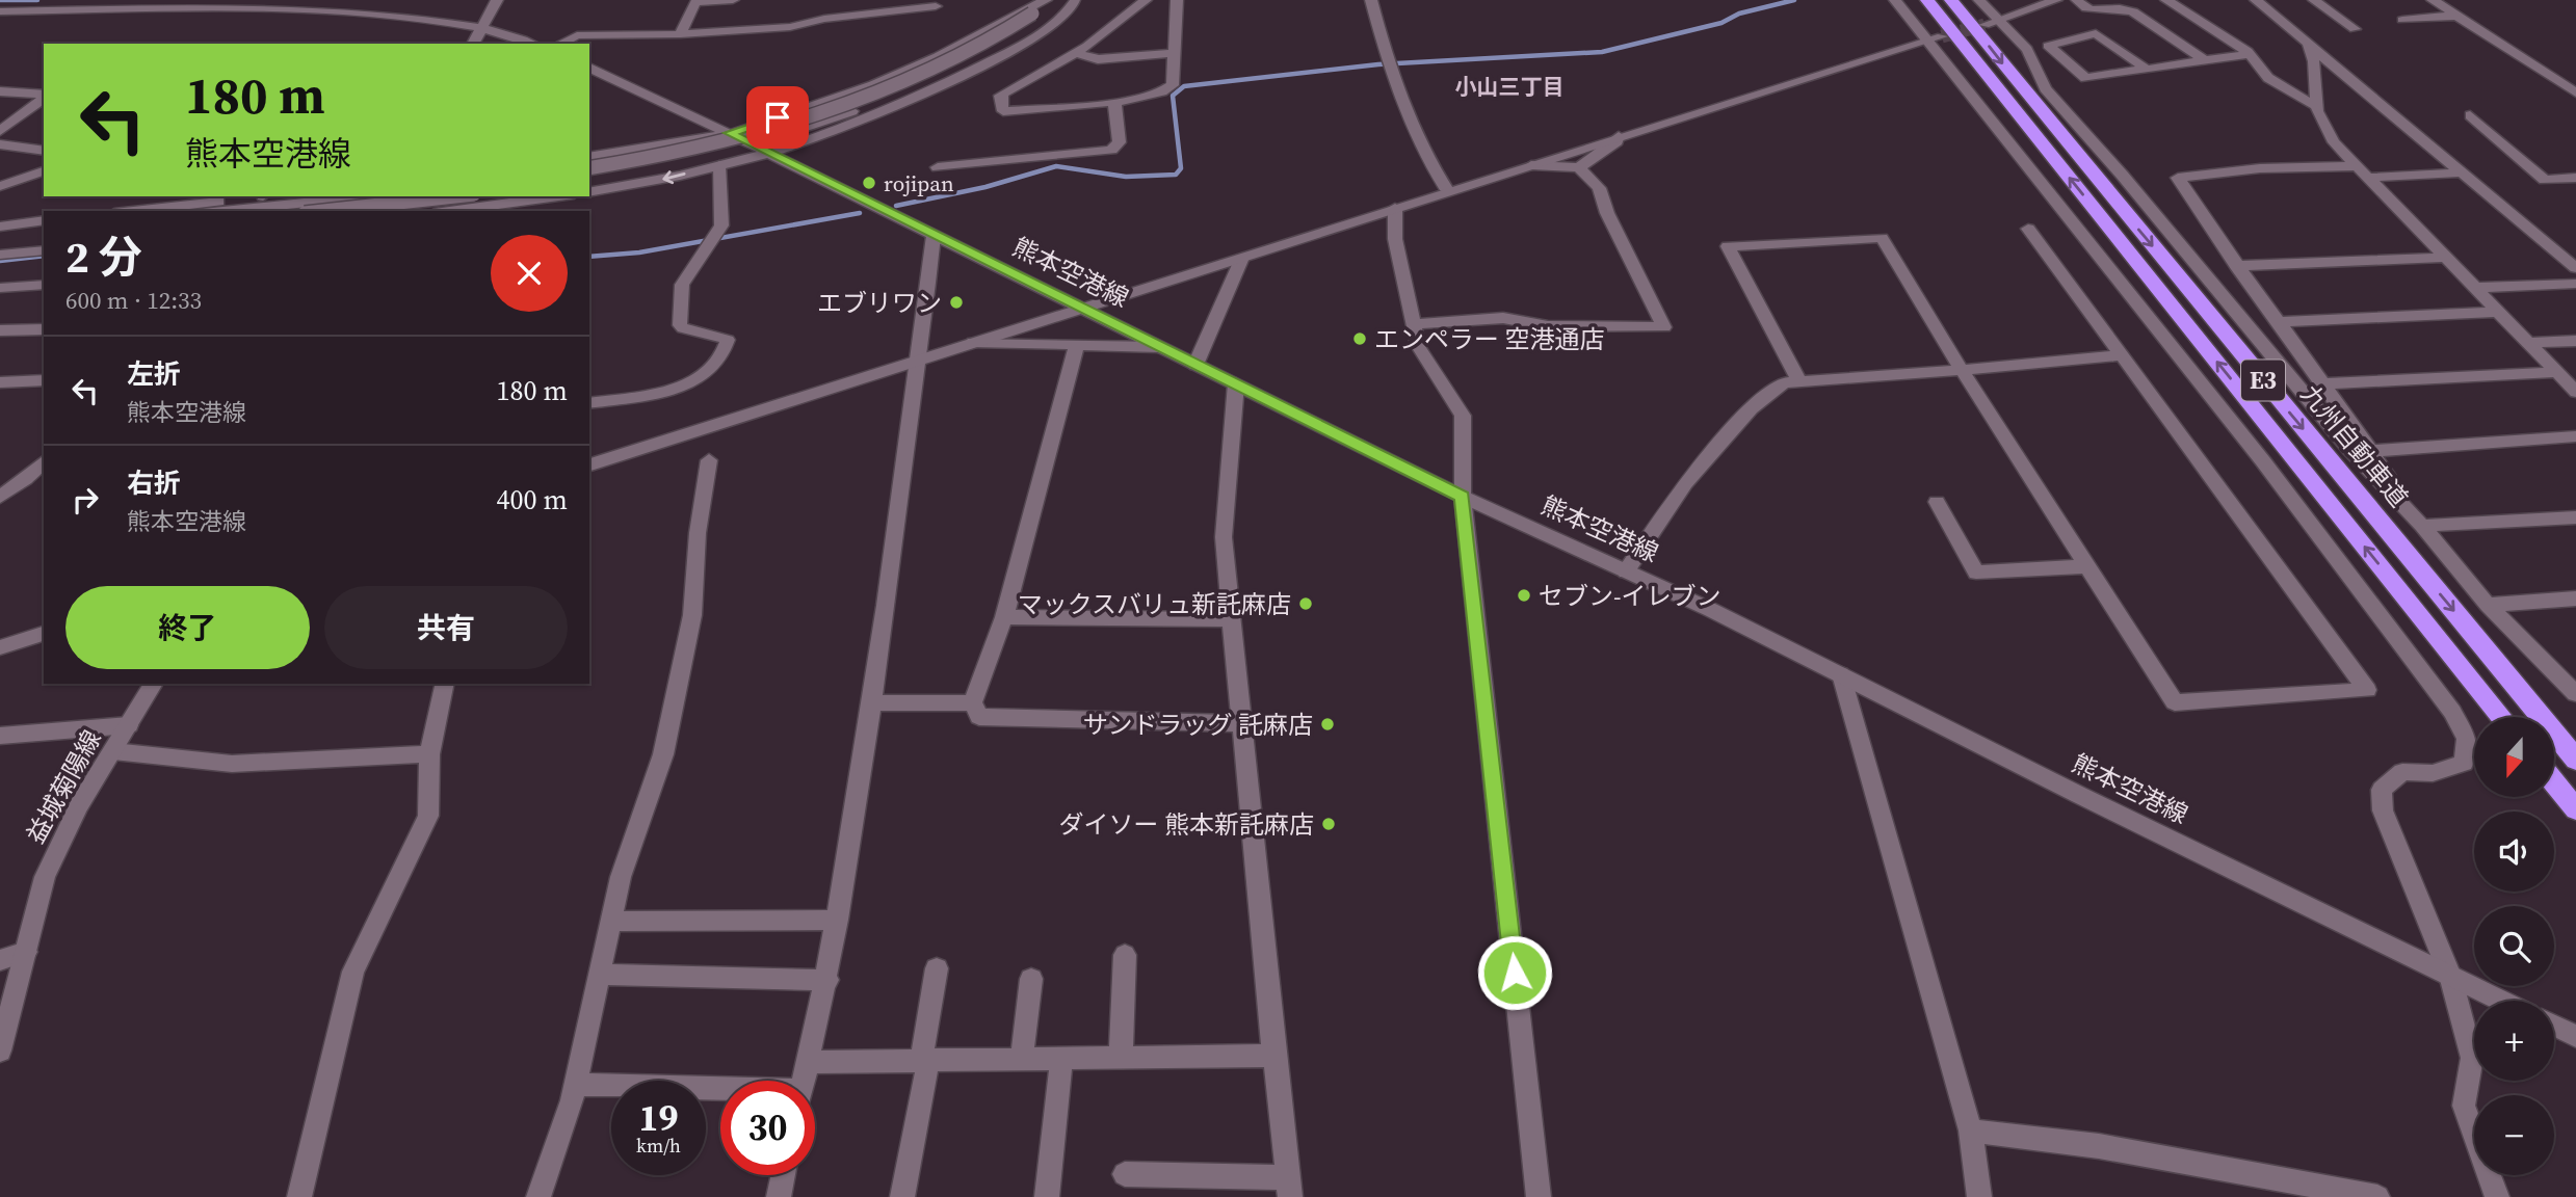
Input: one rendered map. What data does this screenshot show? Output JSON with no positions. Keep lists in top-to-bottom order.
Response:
{
  "streets": {
    "highway": ["E3", "九州自動車道"],
    "street": ["熊本空港線", "益城菊陽線"]
  },
  "districts": ["小山三丁目"],
  "places": [
    "rojipan",
    "エブリワン",
    "エンペラー 空港通店",
    "セブン-イレブン",
    "マックスバリュ新託麻店",
    "サンドラッグ 託麻店",
    "ダイソー 熊本新託麻店"
  ],
  "north": "bottom",
  "page": {
    "turn": ["180 m", "熊本空港線"],
    "heading": ["2 分", "600 m · 12:33"],
    "list": [
      {
        "name": "左折",
        "note": "熊本空港線",
        "value": "180 m"
      },
      {
        "name": "右折",
        "note": "熊本空港線",
        "value": "400 m"
      }
    ],
    "buttons": ["終了", "共有"],
    "map_buttons": ["+", "−"],
    "speed": "19 km/h",
    "limit": "30"
  }
}
